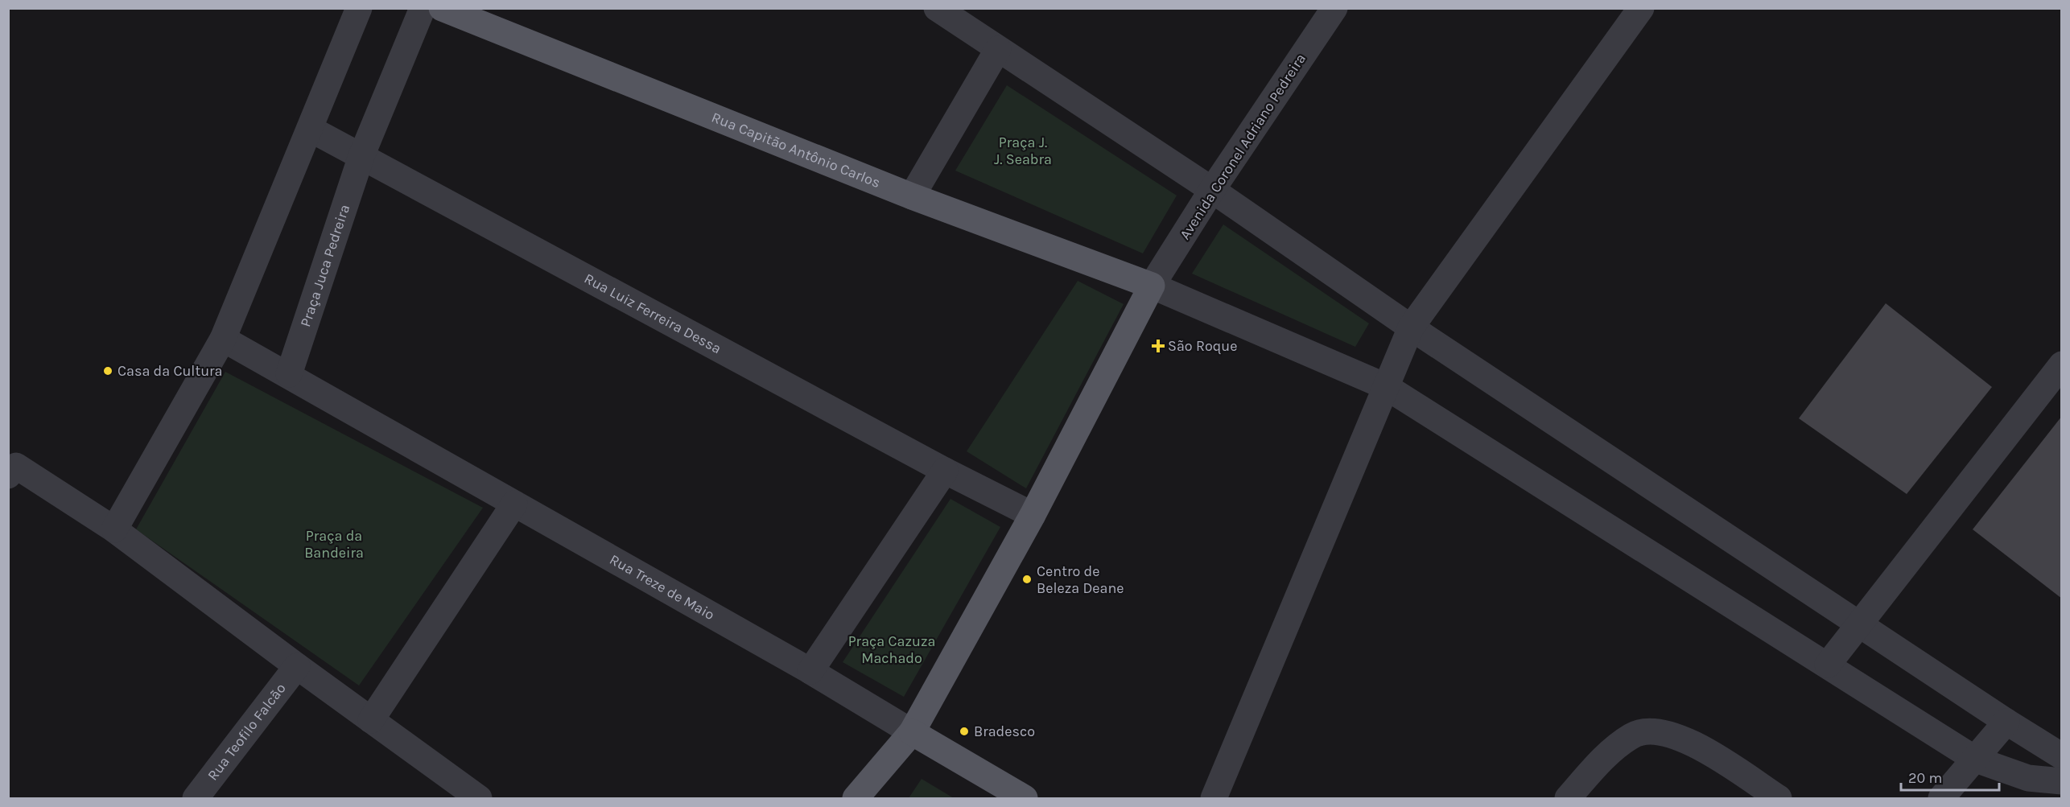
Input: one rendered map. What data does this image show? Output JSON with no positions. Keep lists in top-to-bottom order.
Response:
{
  "streets": {
    "main road": ["Rua Capitão Antônio Carlos"],
    "street": [
      "Avenida Coronel Adriano Pedreira",
      "Praça Juca Pedreira",
      "Rua Luiz Ferreira Dessa",
      "Rua Treze de Maio",
      "Rua Teofilo Falcão"
    ]
  },
  "crossings": [
    ["Avenida Coronel Adriano Pedreira", "Rua Capitão Antônio Carlos"],
    ["Praça Juca Pedreira", "Rua Luiz Ferreira Dessa"]
  ],
  "parks": ["Praça J. J. Seabra", "Praça da Bandeira", "Praça Cazuza Machado"],
  "places": {
    "health": ["São Roque"],
    "other": ["Casa da Cultura", "Centro de Beleza Deane", "Bradesco"]
  },
  "scale_bar": "20 m"
}
